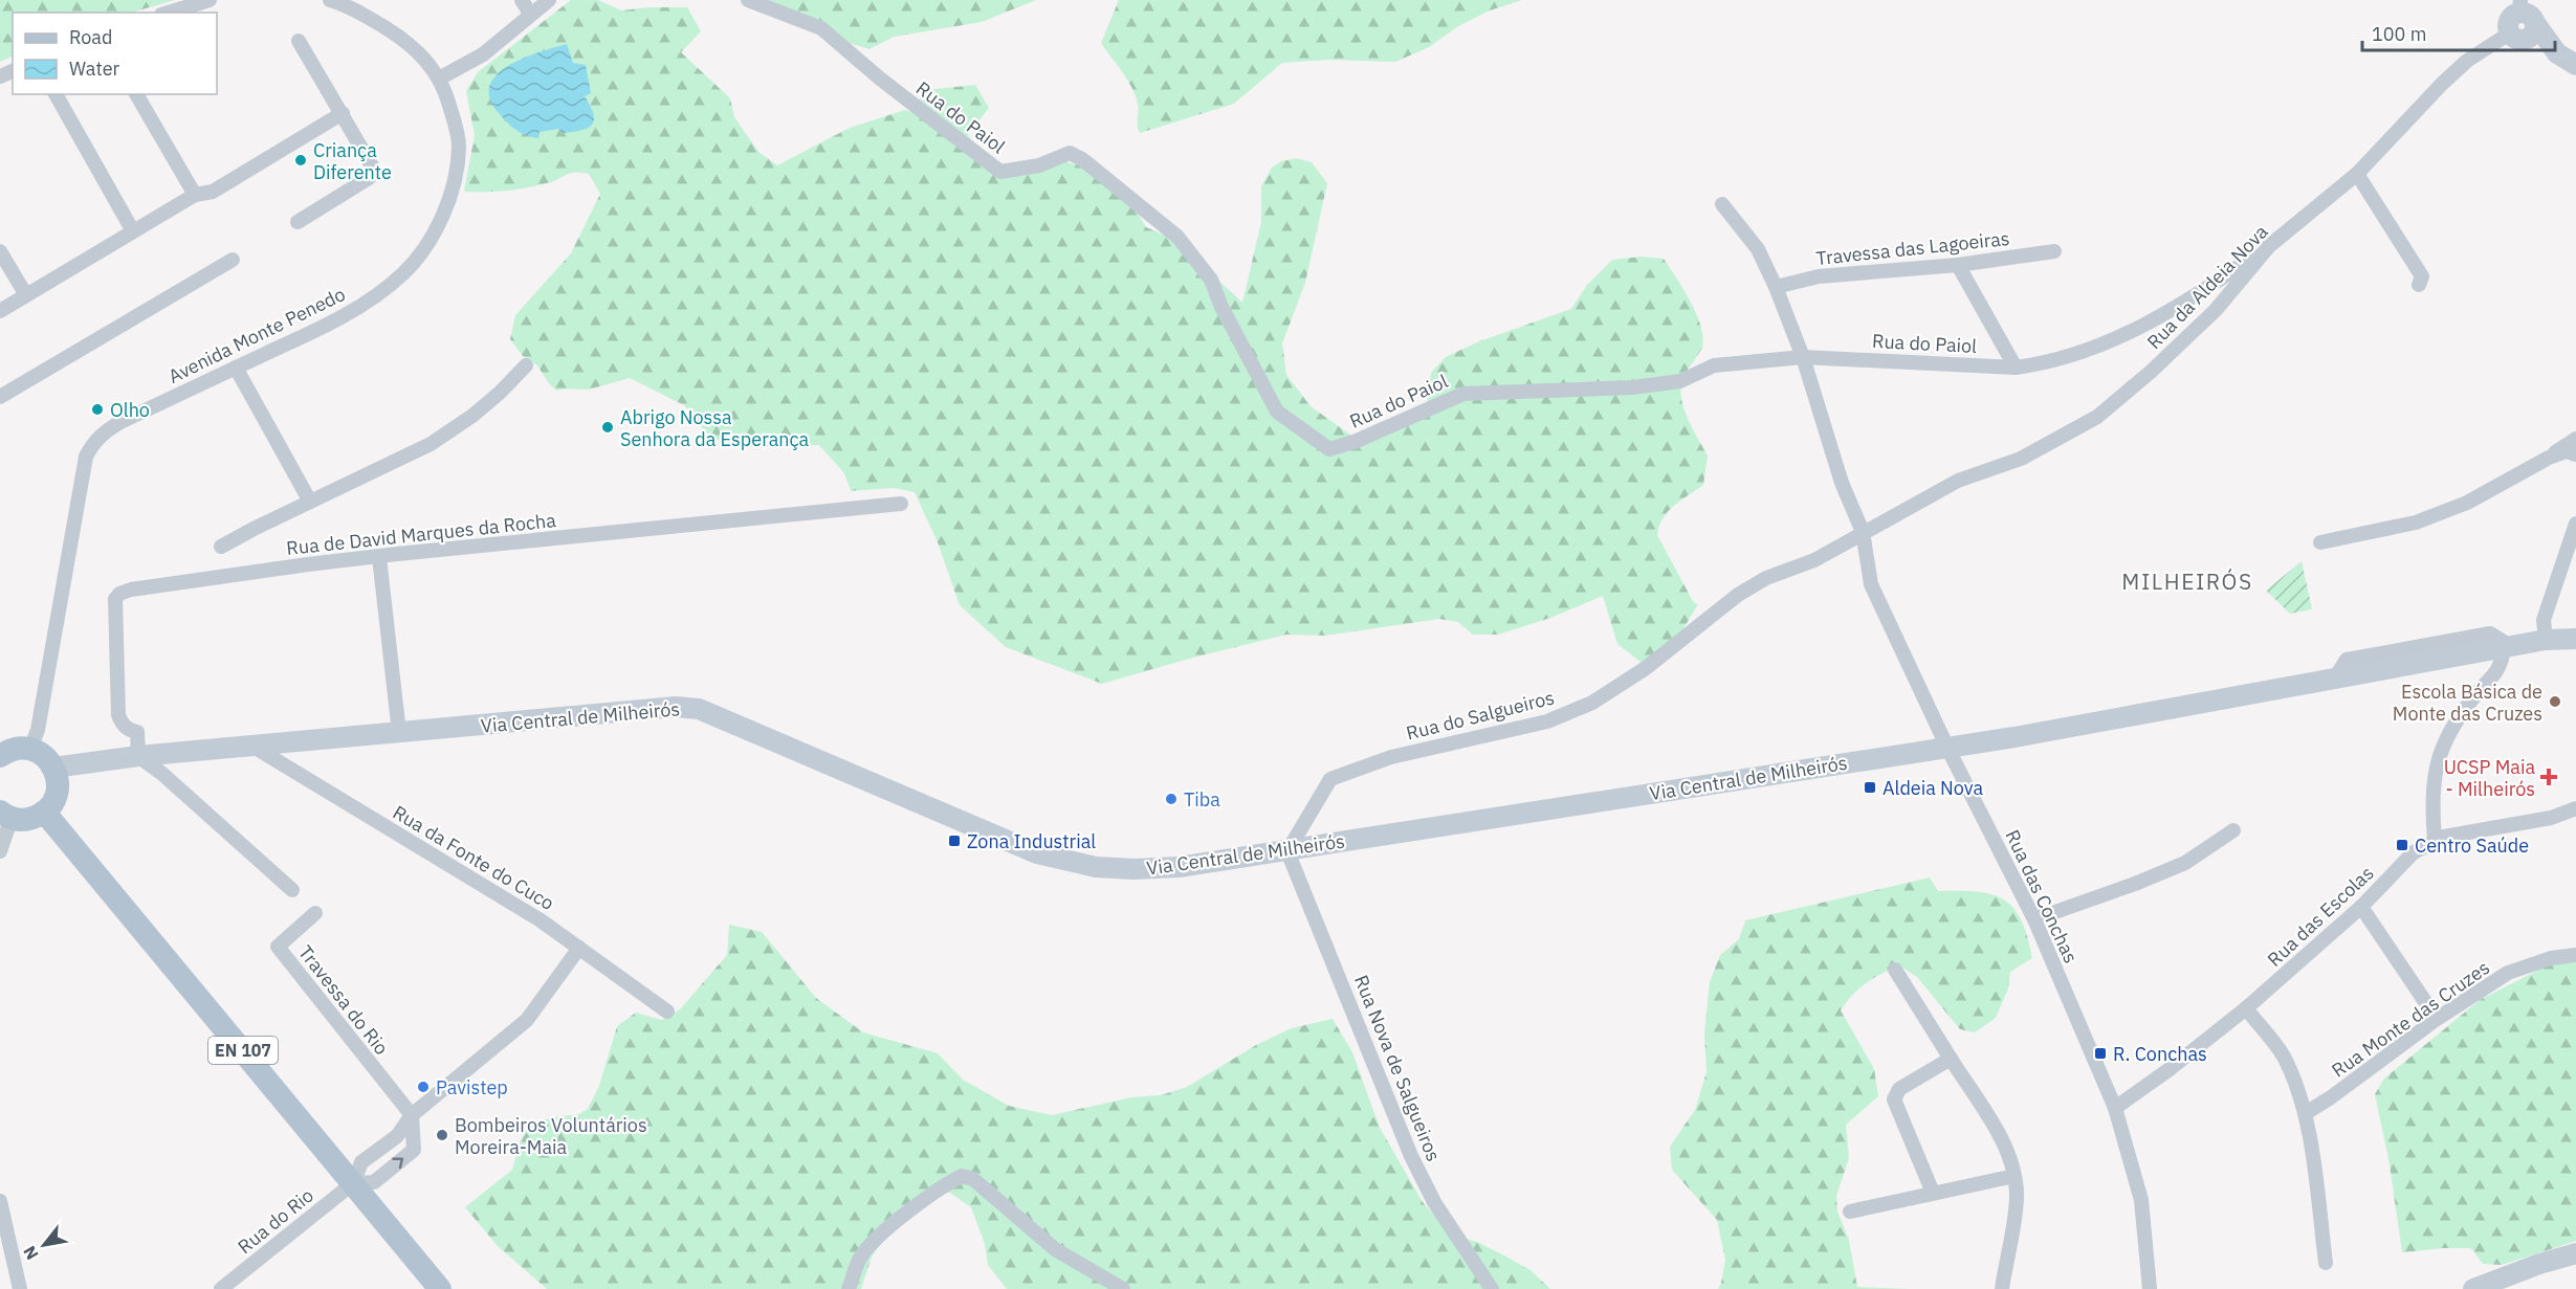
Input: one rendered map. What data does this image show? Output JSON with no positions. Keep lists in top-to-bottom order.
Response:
{
  "streets": {
    "main road": ["EN 107"],
    "street": [
      "Rua do Paiol",
      "Travessa das Lagoeiras",
      "Rua da Aldeia Nova",
      "Avenida Monte Penedo",
      "Rua de David Marques da Rocha",
      "Rua do Salgueiros",
      "Via Central de Milheirós",
      "Rua da Fonte do Cuco",
      "Rua das Conchas",
      "Rua das Escolas",
      "Travessa do Rio",
      "Rua Monte das Cruzes",
      "Rua Nova de Salgueiros",
      "Rua do Rio"
    ]
  },
  "crossings": [
    ["Rua do Paiol", "Rua da Aldeia Nova"],
    ["Rua do Paiol", "Rua das Conchas"],
    ["Travessa das Lagoeiras", "Rua das Conchas"],
    ["Rua da Aldeia Nova", "Rua do Salgueiros"],
    ["Rua da Aldeia Nova", "Rua das Conchas"],
    ["Rua de David Marques da Rocha", "Via Central de Milheirós"],
    ["Rua do Salgueiros", "Via Central de Milheirós"],
    ["Rua do Salgueiros", "Rua das Conchas"],
    ["Rua do Salgueiros", "Rua Nova de Salgueiros"],
    ["Via Central de Milheirós", "Rua da Fonte do Cuco"],
    ["Via Central de Milheirós", "Rua das Conchas"],
    ["Via Central de Milheirós", "Rua Nova de Salgueiros"],
    ["Rua da Fonte do Cuco", "Rua do Rio"],
    ["Rua das Conchas", "Rua das Escolas"],
    ["Travessa do Rio", "Rua do Rio"],
    ["EN 107", "Rua do Rio"]
  ],
  "districts": ["MILHEIRÓS"],
  "places": {
    "other": [
      "Criança Diferente",
      "Olho",
      "Abrigo Nossa Senhora da Esperança",
      "Escola Básica de Monte das Cruzes",
      "Tiba",
      "Pavistep",
      "Bombeiros Voluntários Moreira-Maia"
    ],
    "health": ["UCSP Maia - Milheirós"],
    "transit": [
      "Aldeia Nova",
      "Zona Industrial",
      "Centro Saúde",
      "R. Conchas"
    ]
  },
  "legend": ["Road", "Water"],
  "scale_bar": "100 m",
  "north": "bottom left"
}
